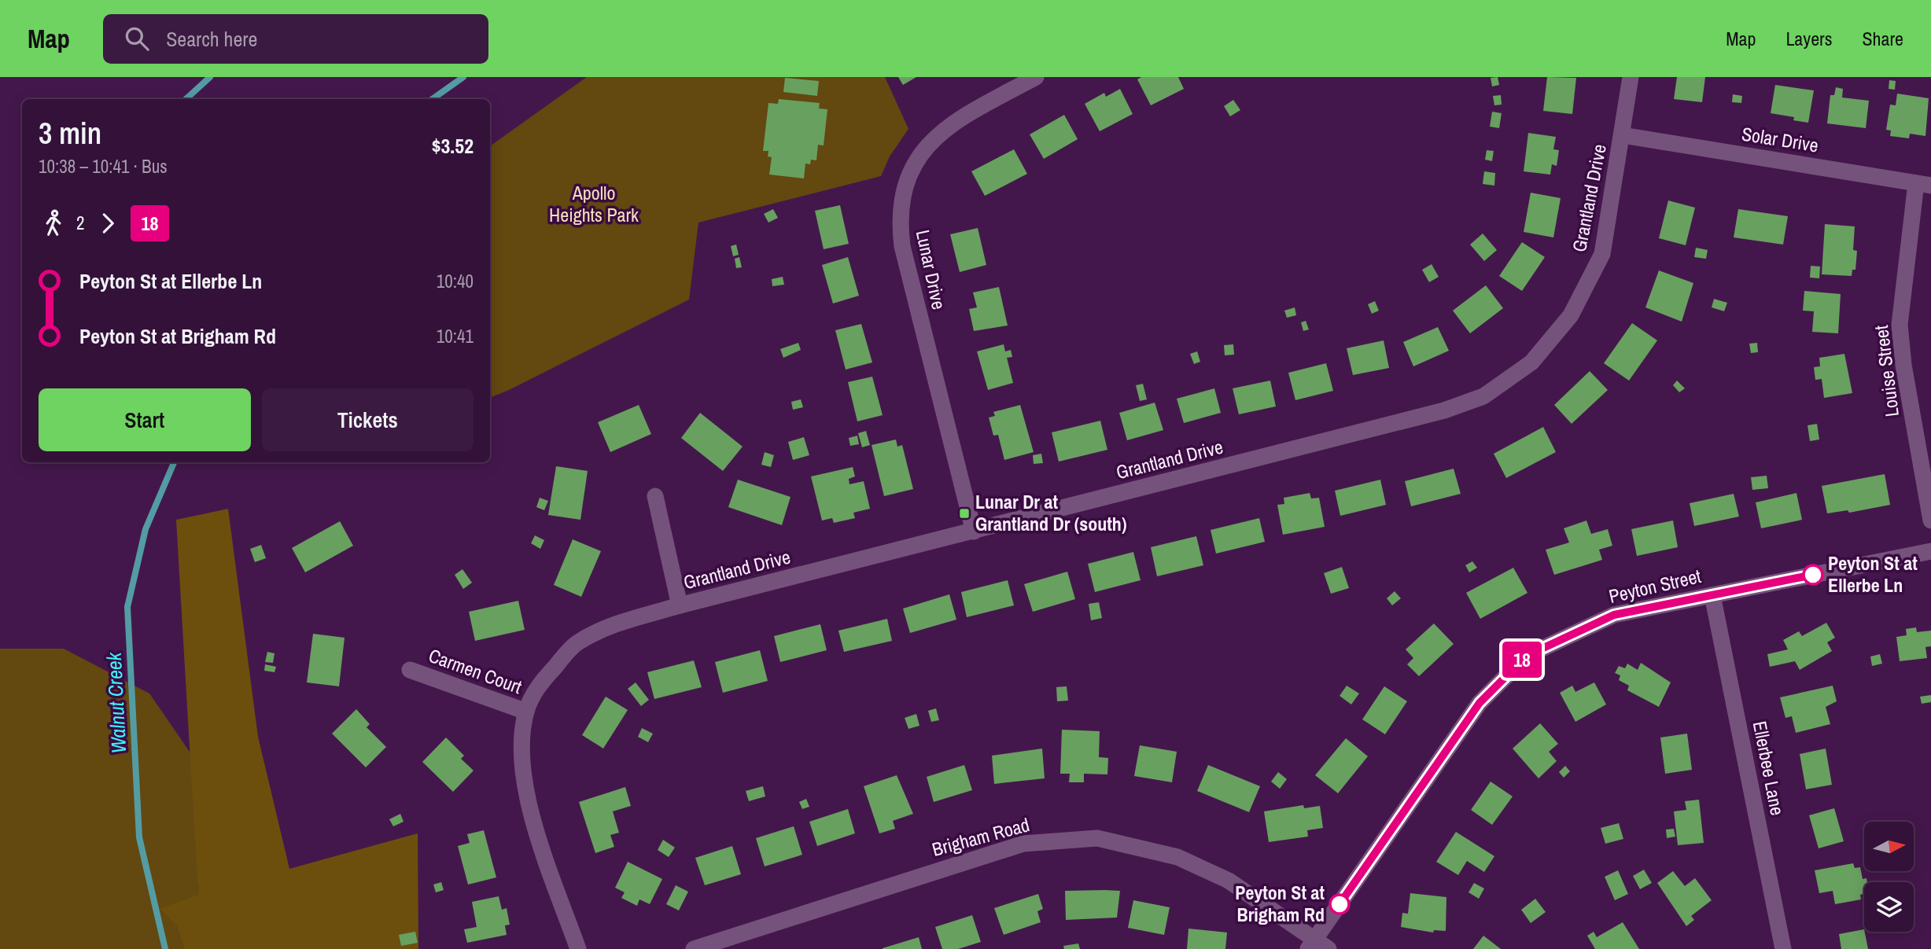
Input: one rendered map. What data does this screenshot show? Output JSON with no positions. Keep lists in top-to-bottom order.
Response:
{
  "streets": {
    "street": [
      "Solar Drive",
      "Grantland Drive",
      "Lunar Drive",
      "Louise Street",
      "Peyton Street",
      "Carmen Court",
      "Ellerbee Lane",
      "Brigham Road"
    ]
  },
  "crossings": [
    ["Solar Drive", "Grantland Drive"],
    ["Solar Drive", "Louise Street"],
    ["Grantland Drive", "Lunar Drive"],
    ["Grantland Drive", "Carmen Court"],
    ["Peyton Street", "Ellerbee Lane"],
    ["Peyton Street", "Brigham Road"]
  ],
  "water": ["Walnut Creek"],
  "parks": ["Apollo Heights Park"],
  "places": {
    "transit": ["Lunar Dr at Grantland Dr (south)"],
    "other": ["Peyton St at Ellerbe Ln", "Peyton St at Brigham Rd"]
  },
  "lines": ["bus line 18"],
  "north": "right",
  "page": {
    "header": "Map",
    "search": "Search here",
    "nav": ["Map", "Layers", "Share"],
    "on_map": "18",
    "heading": ["3 min", "10:38 – 10:41 · Bus", "$3.52"],
    "legs": ["2", "18"],
    "list": [
      {
        "name": "Peyton St at Ellerbe Ln",
        "value": "10:40"
      },
      {
        "name": "Peyton St at Brigham Rd",
        "value": "10:41"
      }
    ],
    "buttons": ["Start", "Tickets"]
  }
}
